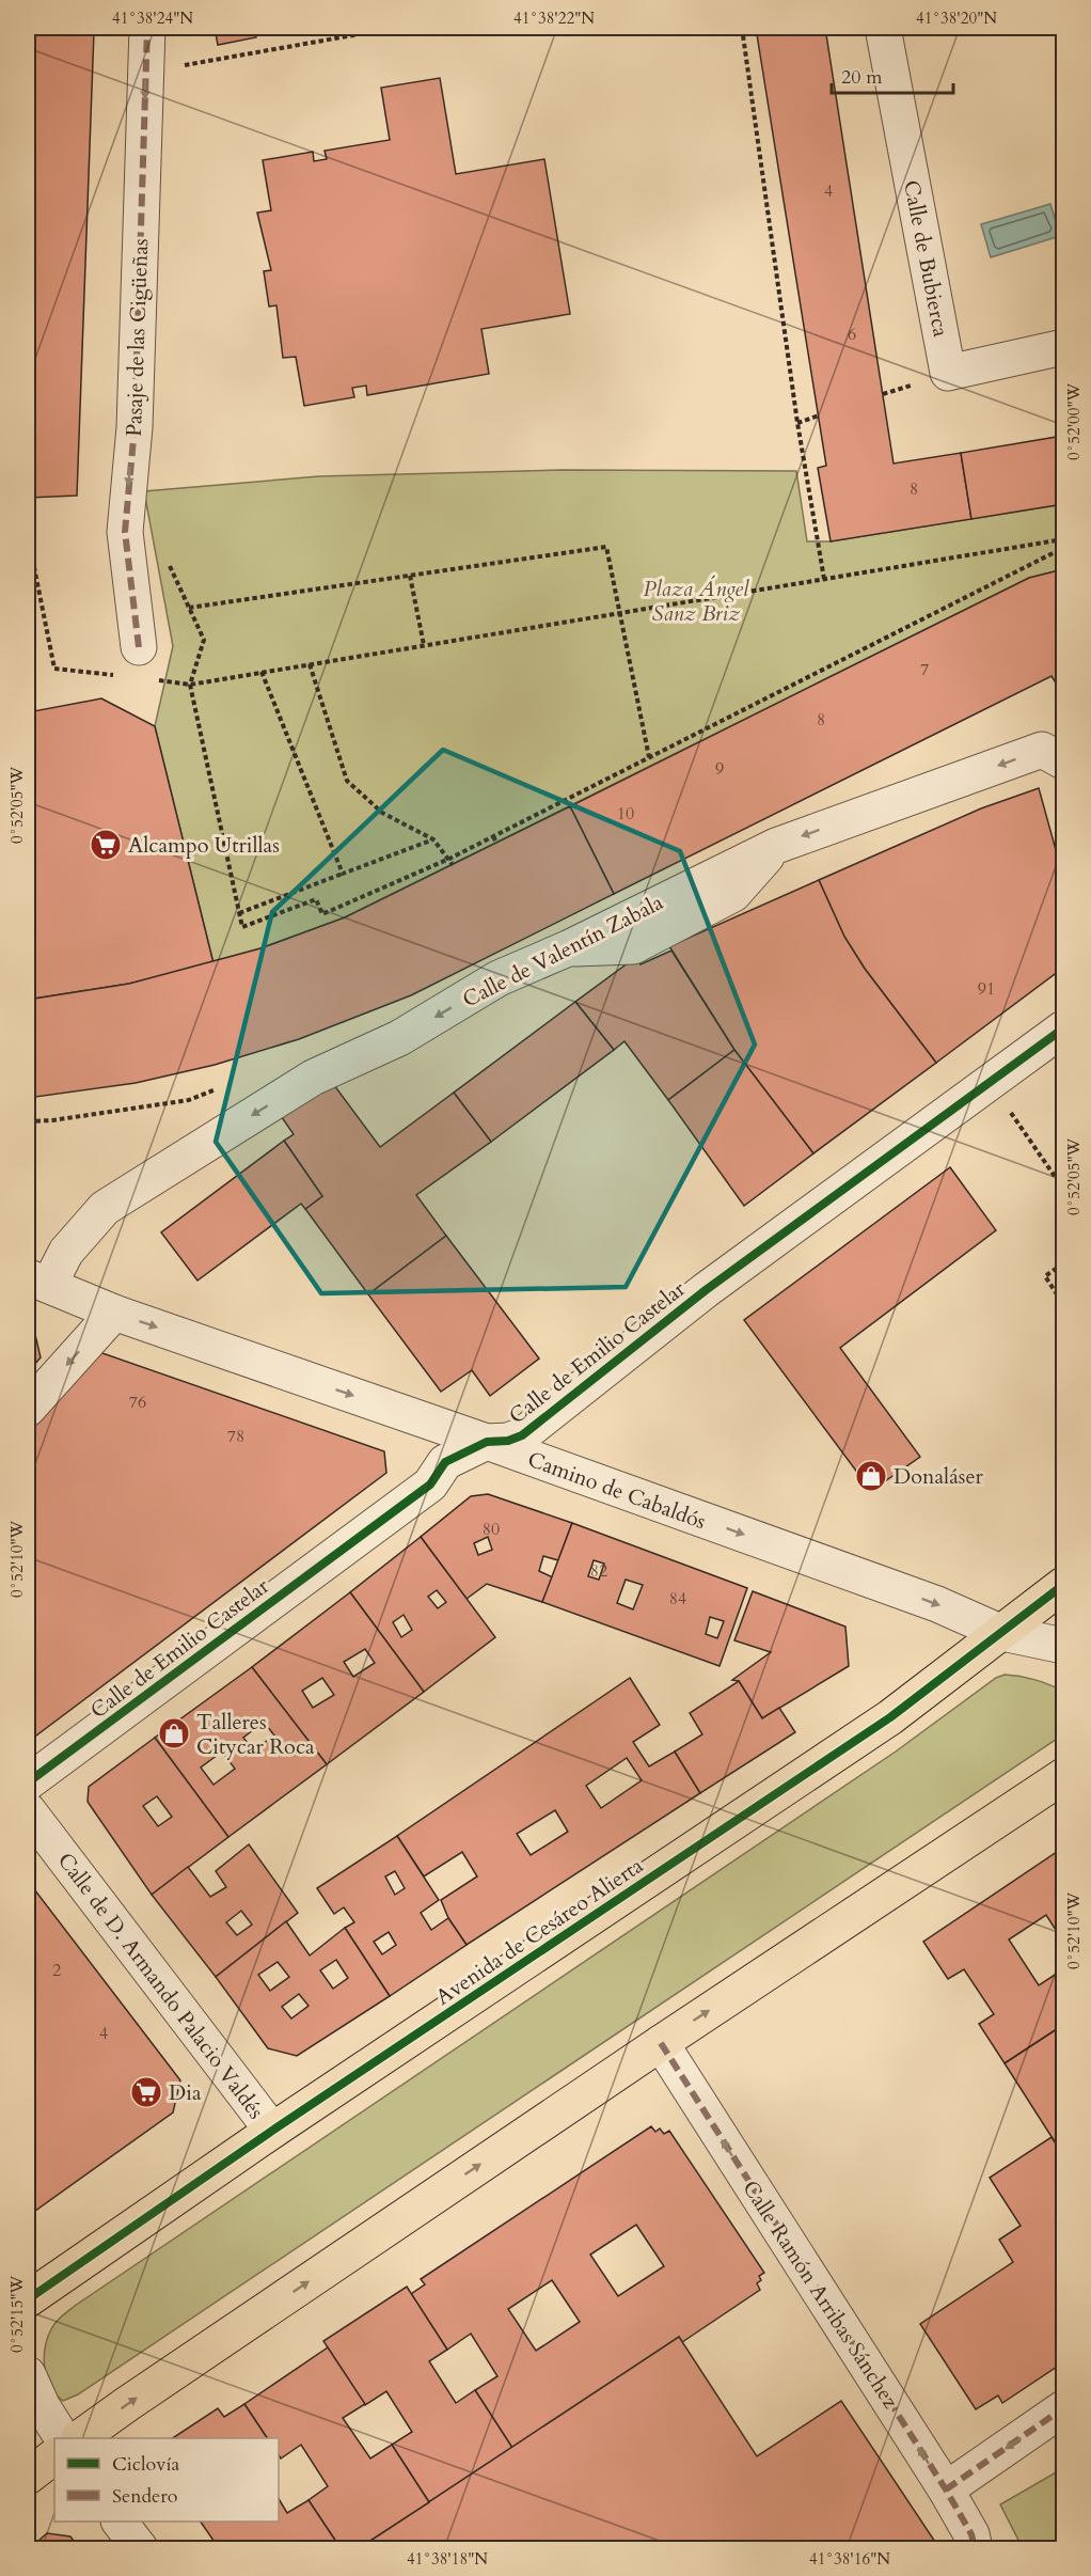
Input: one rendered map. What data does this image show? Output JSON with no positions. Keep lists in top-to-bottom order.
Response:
{
  "streets": {
    "main road": ["Avenida de Cesáreo Alierta"],
    "street": [
      "Calle de Bubierca",
      "Pasaje de las Cigüeñas",
      "Calle de Valentín Zabala",
      "Calle de Emilio Castelar",
      "Camino de Cabaldós",
      "Calle de D. Armando Palacio Valdés",
      "Calle Ramón Arribas Sánchez"
    ]
  },
  "crossings": [
    ["Calle de Valentín Zabala", "Camino de Cabaldós"],
    ["Calle de Emilio Castelar", "Camino de Cabaldós"],
    ["Camino de Cabaldós", "Avenida de Cesáreo Alierta"],
    ["Avenida de Cesáreo Alierta", "Calle de D. Armando Palacio Valdés"]
  ],
  "one_way": [
    "Pasaje de las Cigüeñas",
    "Calle de Valentín Zabala",
    "Camino de Cabaldós",
    "Calle Ramón Arribas Sánchez"
  ],
  "parks": ["Plaza Ángel Sanz Briz"],
  "places": {
    "supermarket": ["Alcampo Utrillas", "Dia"],
    "shop": ["Donaláser", "Talleres Citycar Roca"]
  },
  "house_numbers": [
    "4",
    "6",
    "8",
    "7",
    "8",
    "9",
    "10",
    "91",
    "76",
    "78",
    "80",
    "82",
    "84",
    "2",
    "4"
  ],
  "legend": ["Ciclovía", "Sendero"],
  "scale_bar": "20 m",
  "coordinates": [
    "41°38'24\"N",
    "41°38'22\"N",
    "41°38'20\"N",
    "0°52'00\"W",
    "0°52'05\"W",
    "0°52'10\"W",
    "0°52'15\"W",
    "41°38'18\"N",
    "41°38'16\"N"
  ]
}
